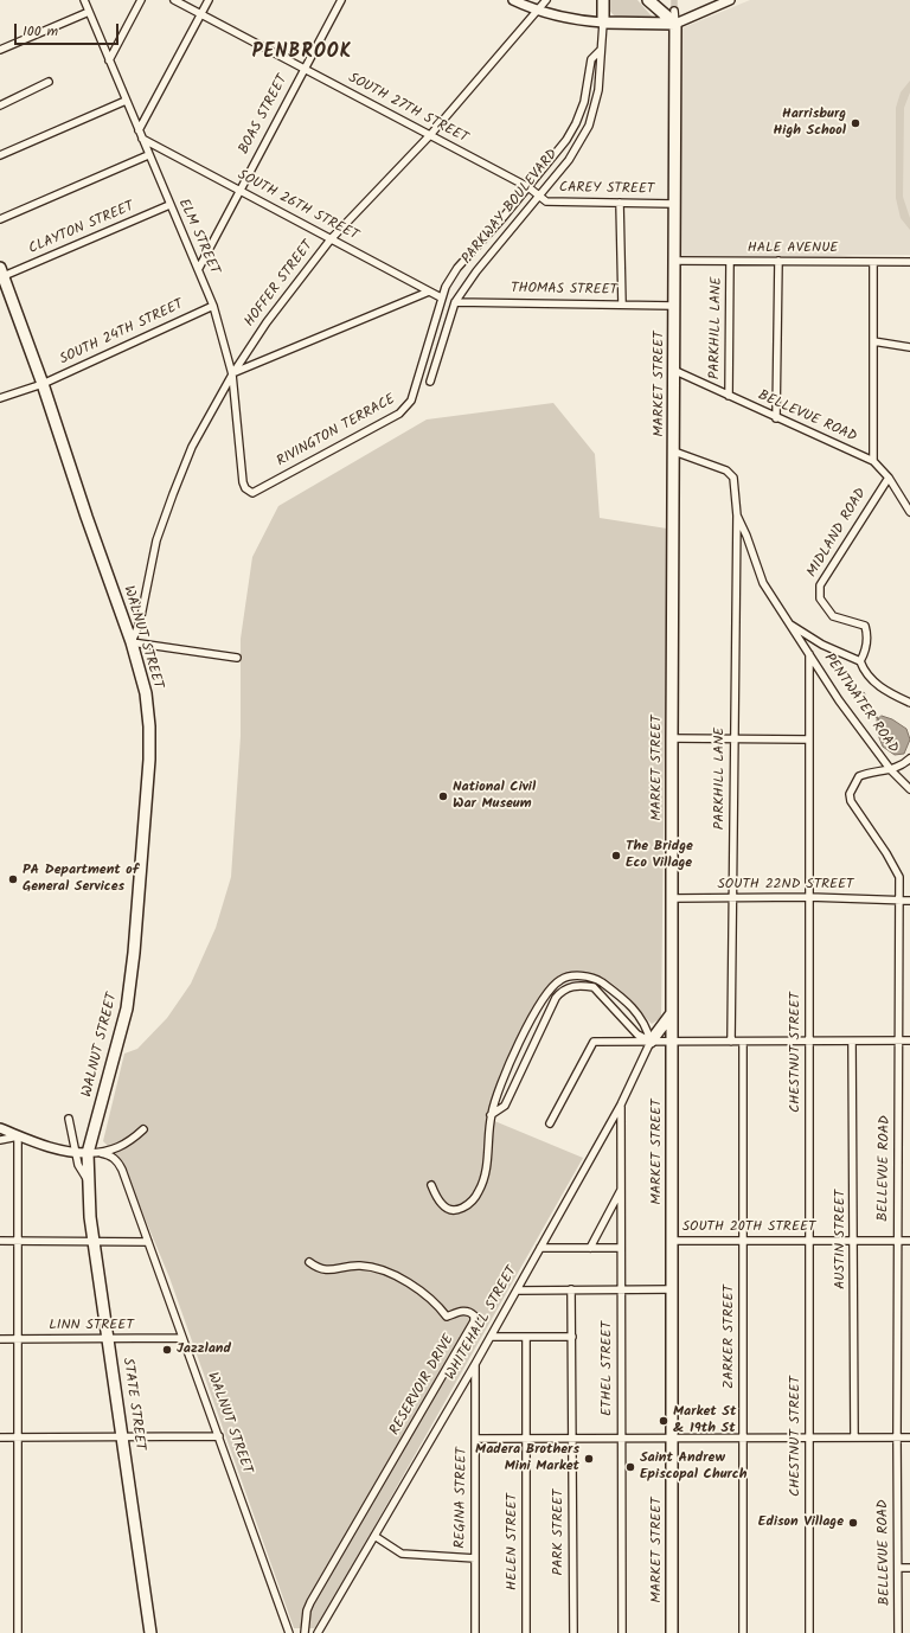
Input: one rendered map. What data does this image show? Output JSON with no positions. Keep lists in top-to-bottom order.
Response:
{
  "streets": {
    "main road": [
      "PARKWAY BOULEVARD",
      "MARKET STREET",
      "WALNUT STREET",
      "STATE STREET"
    ],
    "street": [
      "SOUTH 27TH STREET",
      "BOAS STREET",
      "CAREY STREET",
      "SOUTH 26TH STREET",
      "CLAYTON STREET",
      "ELM STREET",
      "HALE AVENUE",
      "HOFFER STREET",
      "THOMAS STREET",
      "PARKHILL LANE",
      "SOUTH 24TH STREET",
      "BELLEVUE ROAD",
      "RIVINGTON TERRACE",
      "MIDLAND ROAD",
      "PENTWATER ROAD",
      "SOUTH 22ND STREET",
      "CHESTNUT STREET",
      "SOUTH 20TH STREET",
      "AUSTIN STREET",
      "WHITEHALL STREET",
      "LINN STREET",
      "ZARKER STREET",
      "ETHEL STREET",
      "RESERVOIR DRIVE",
      "REGINA STREET",
      "PARK STREET",
      "HELEN STREET"
    ]
  },
  "crossings": [
    ["SOUTH 27TH STREET", "BOAS STREET"],
    ["SOUTH 27TH STREET", "CAREY STREET"],
    ["SOUTH 27TH STREET", "PARKWAY BOULEVARD"],
    ["SOUTH 27TH STREET", "HOFFER STREET"],
    ["BOAS STREET", "SOUTH 26TH STREET"],
    ["BOAS STREET", "ELM STREET"],
    ["CAREY STREET", "PARKWAY BOULEVARD"],
    ["CAREY STREET", "MARKET STREET"],
    ["SOUTH 26TH STREET", "PARKWAY BOULEVARD"],
    ["SOUTH 26TH STREET", "ELM STREET"],
    ["SOUTH 26TH STREET", "HOFFER STREET"],
    ["SOUTH 26TH STREET", "RIVINGTON TERRACE"],
    ["PARKWAY BOULEVARD", "THOMAS STREET"],
    ["PARKWAY BOULEVARD", "RIVINGTON TERRACE"],
    ["CLAYTON STREET", "ELM STREET"],
    ["CLAYTON STREET", "WALNUT STREET"],
    ["ELM STREET", "HOFFER STREET"],
    ["ELM STREET", "SOUTH 24TH STREET"],
    ["ELM STREET", "RIVINGTON TERRACE"],
    ["HALE AVENUE", "PARKHILL LANE"],
    ["HALE AVENUE", "MARKET STREET"],
    ["HOFFER STREET", "WALNUT STREET"],
    ["THOMAS STREET", "MARKET STREET"],
    ["PARKHILL LANE", "BELLEVUE ROAD"],
    ["PARKHILL LANE", "SOUTH 22ND STREET"],
    ["SOUTH 24TH STREET", "WALNUT STREET"],
    ["MARKET STREET", "BELLEVUE ROAD"],
    ["MARKET STREET", "SOUTH 22ND STREET"],
    ["MARKET STREET", "SOUTH 20TH STREET"],
    ["BELLEVUE ROAD", "MIDLAND ROAD"],
    ["BELLEVUE ROAD", "PENTWATER ROAD"],
    ["BELLEVUE ROAD", "SOUTH 22ND STREET"],
    ["BELLEVUE ROAD", "SOUTH 20TH STREET"],
    ["WALNUT STREET", "LINN STREET"],
    ["WALNUT STREET", "STATE STREET"],
    ["PENTWATER ROAD", "CHESTNUT STREET"],
    ["SOUTH 22ND STREET", "CHESTNUT STREET"],
    ["CHESTNUT STREET", "SOUTH 20TH STREET"],
    ["SOUTH 20TH STREET", "AUSTIN STREET"],
    ["SOUTH 20TH STREET", "ZARKER STREET"],
    ["WHITEHALL STREET", "ETHEL STREET"],
    ["WHITEHALL STREET", "REGINA STREET"],
    ["LINN STREET", "STATE STREET"]
  ],
  "districts": ["PENBROOK"],
  "places": [
    "Harrisburg High School",
    "National Civil War Museum",
    "The Bridge Eco Village",
    "PA Department of General Services",
    "Jazzland",
    "Market St & 19th St",
    "Madera Brothers Mini Market",
    "Saint Andrew Episcopal Church",
    "Edison Village"
  ],
  "scale_bar": "100 m"
}
